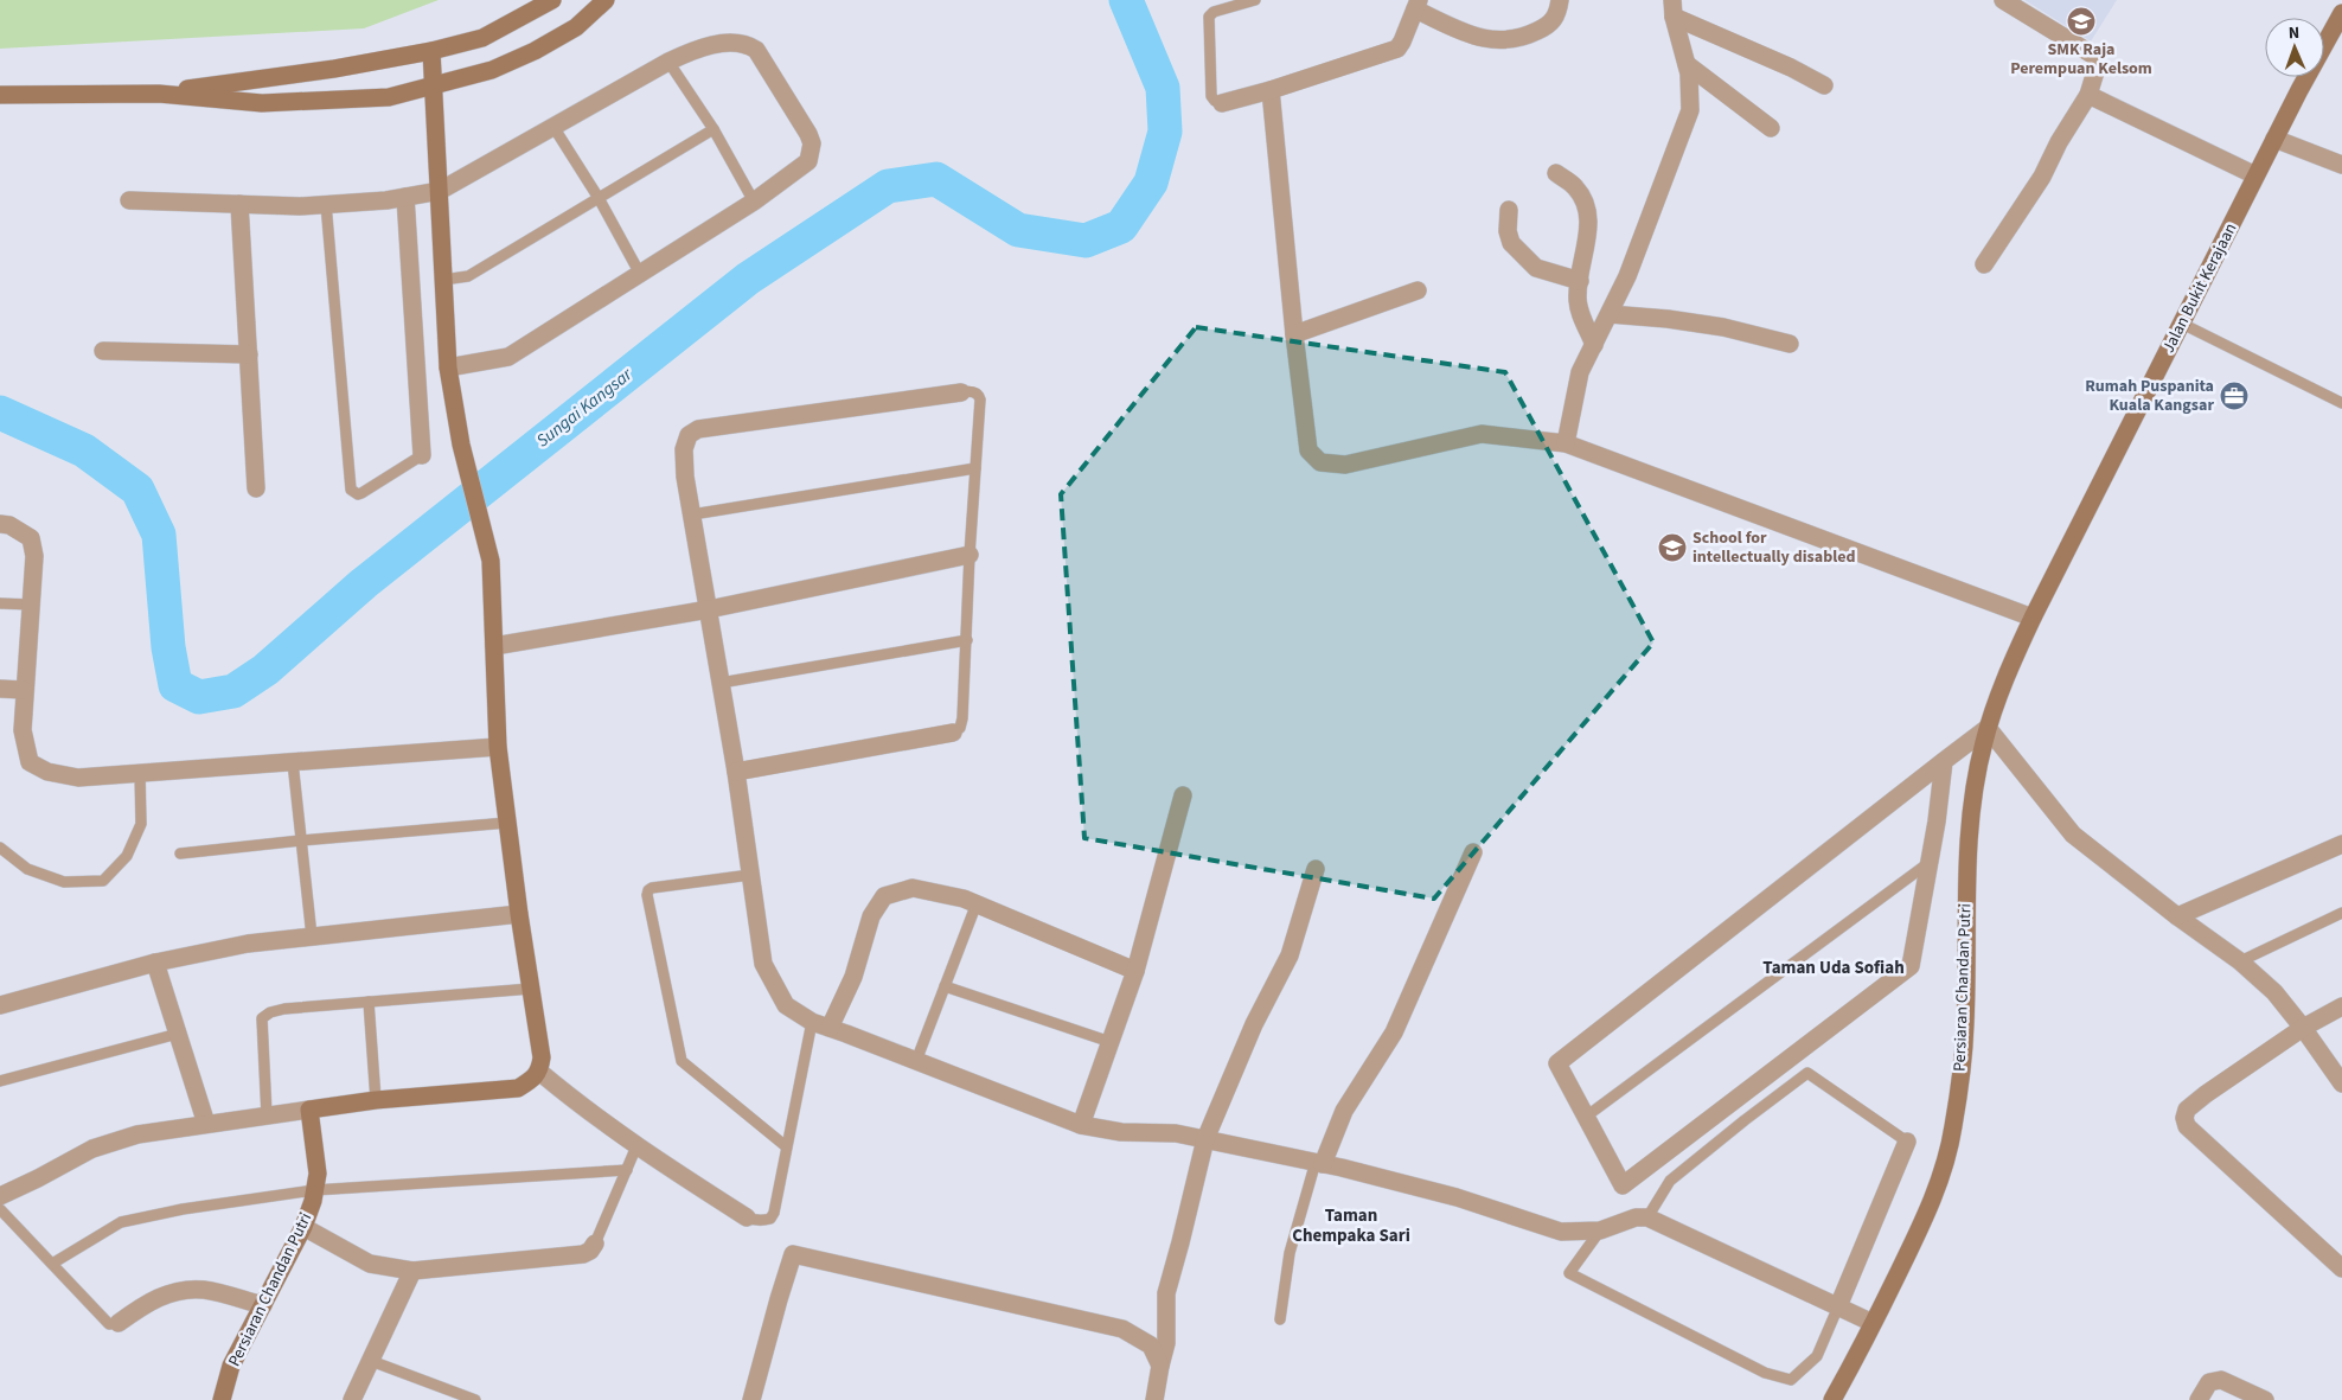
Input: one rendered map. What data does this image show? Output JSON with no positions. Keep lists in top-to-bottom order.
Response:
{
  "streets": {
    "street": ["Jalan Bukit Kerajaan", "Persiaran Chandan Putri"]
  },
  "crossings": [
    ["Jalan Bukit Kerajaan", "Persiaran Chandan Putri"]
  ],
  "districts": ["Taman Uda Sofiah", "Taman Chempaka Sari"],
  "water": ["Sungai Kangsar"],
  "places": {
    "school or university": ["SMK Raja Perempuan Kelsom", "School for intellectually disabled"],
    "office": ["Rumah Puspanita Kuala Kangsar"]
  },
  "north": "top"
}
